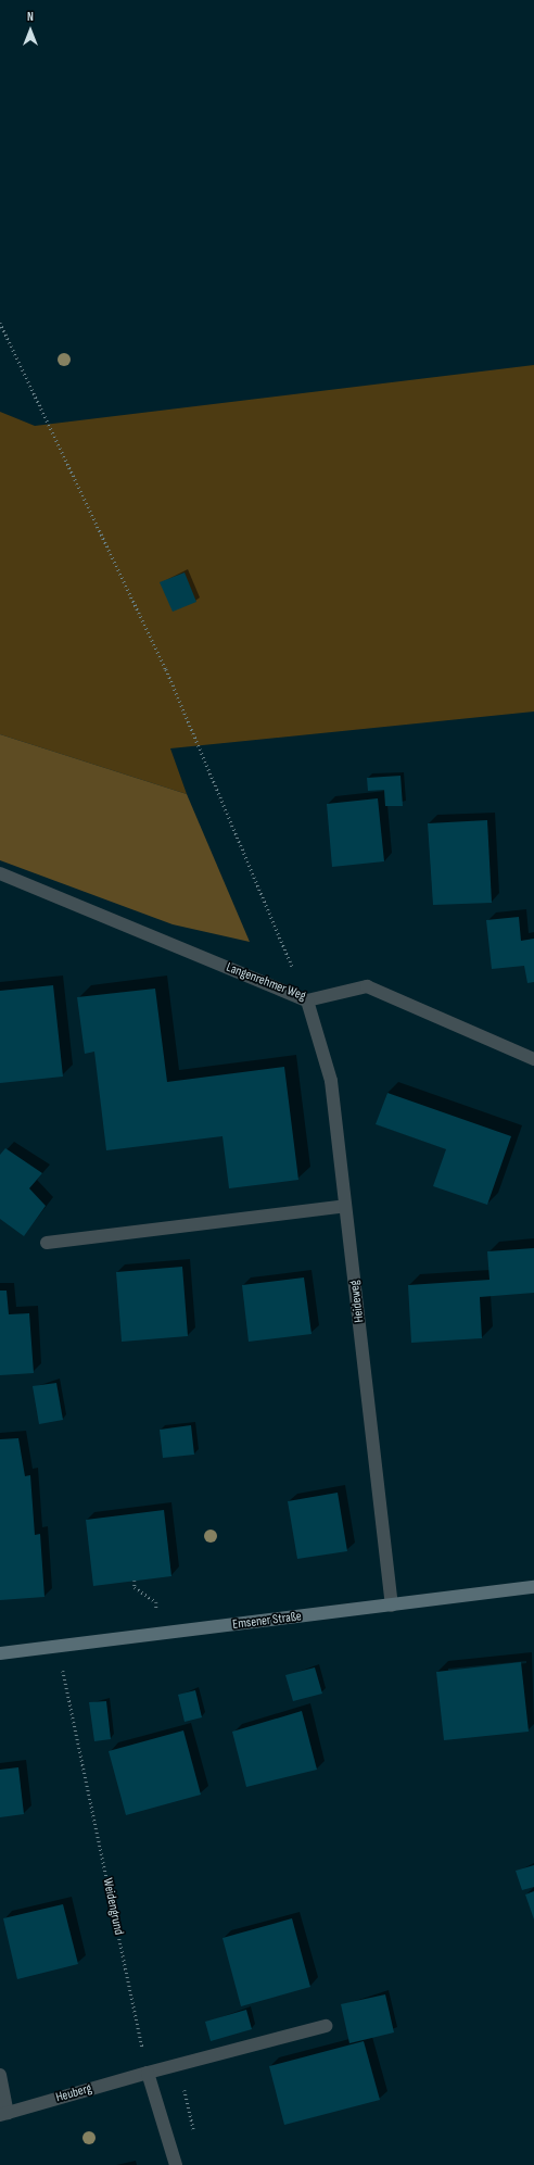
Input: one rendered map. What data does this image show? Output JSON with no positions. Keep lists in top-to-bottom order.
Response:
{
  "streets": {
    "street": [
      "Langenrehmer Weg",
      "Heideweg",
      "Emsener Straße",
      "Heuberg"
    ],
    "path": ["Weidengrund"]
  },
  "crossings": [
    ["Langenrehmer Weg", "Heideweg"],
    ["Heideweg", "Emsener Straße"],
    ["Emsener Straße", "Weidengrund"],
    ["Weidengrund", "Heuberg"]
  ],
  "north": "top"
}
